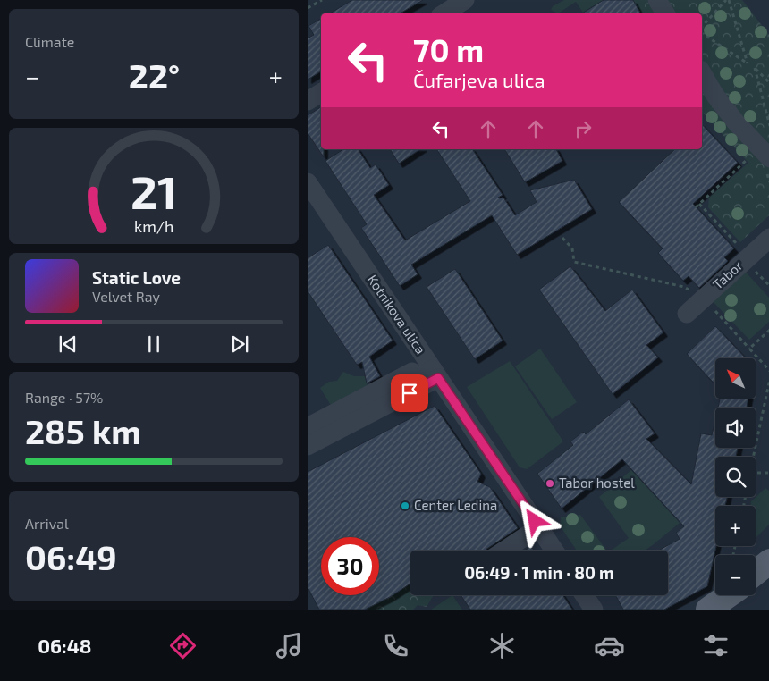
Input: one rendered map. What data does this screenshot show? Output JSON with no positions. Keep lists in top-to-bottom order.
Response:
{
  "streets": {
    "street": ["Tabor", "Kotnikova ulica"]
  },
  "places": ["Tabor hostel", "Center Ledina"],
  "north": "top left",
  "page": {
    "tile": [
      "Climate",
      ["Range · 57%", "285 km"],
      ["Arrival", "06:49"]
    ],
    "turn": ["70 m", "Čufarjeva ulica"],
    "heat": ["−", "22°", "+"],
    "song": ["Static Love", "Velvet Ray"],
    "map_buttons": ["+", "−"],
    "limit": "30",
    "trip": "06:49 · 1 min · 80 m",
    "tabs": "06:48",
    "gauge": ["21", "km/h"]
  }
}
